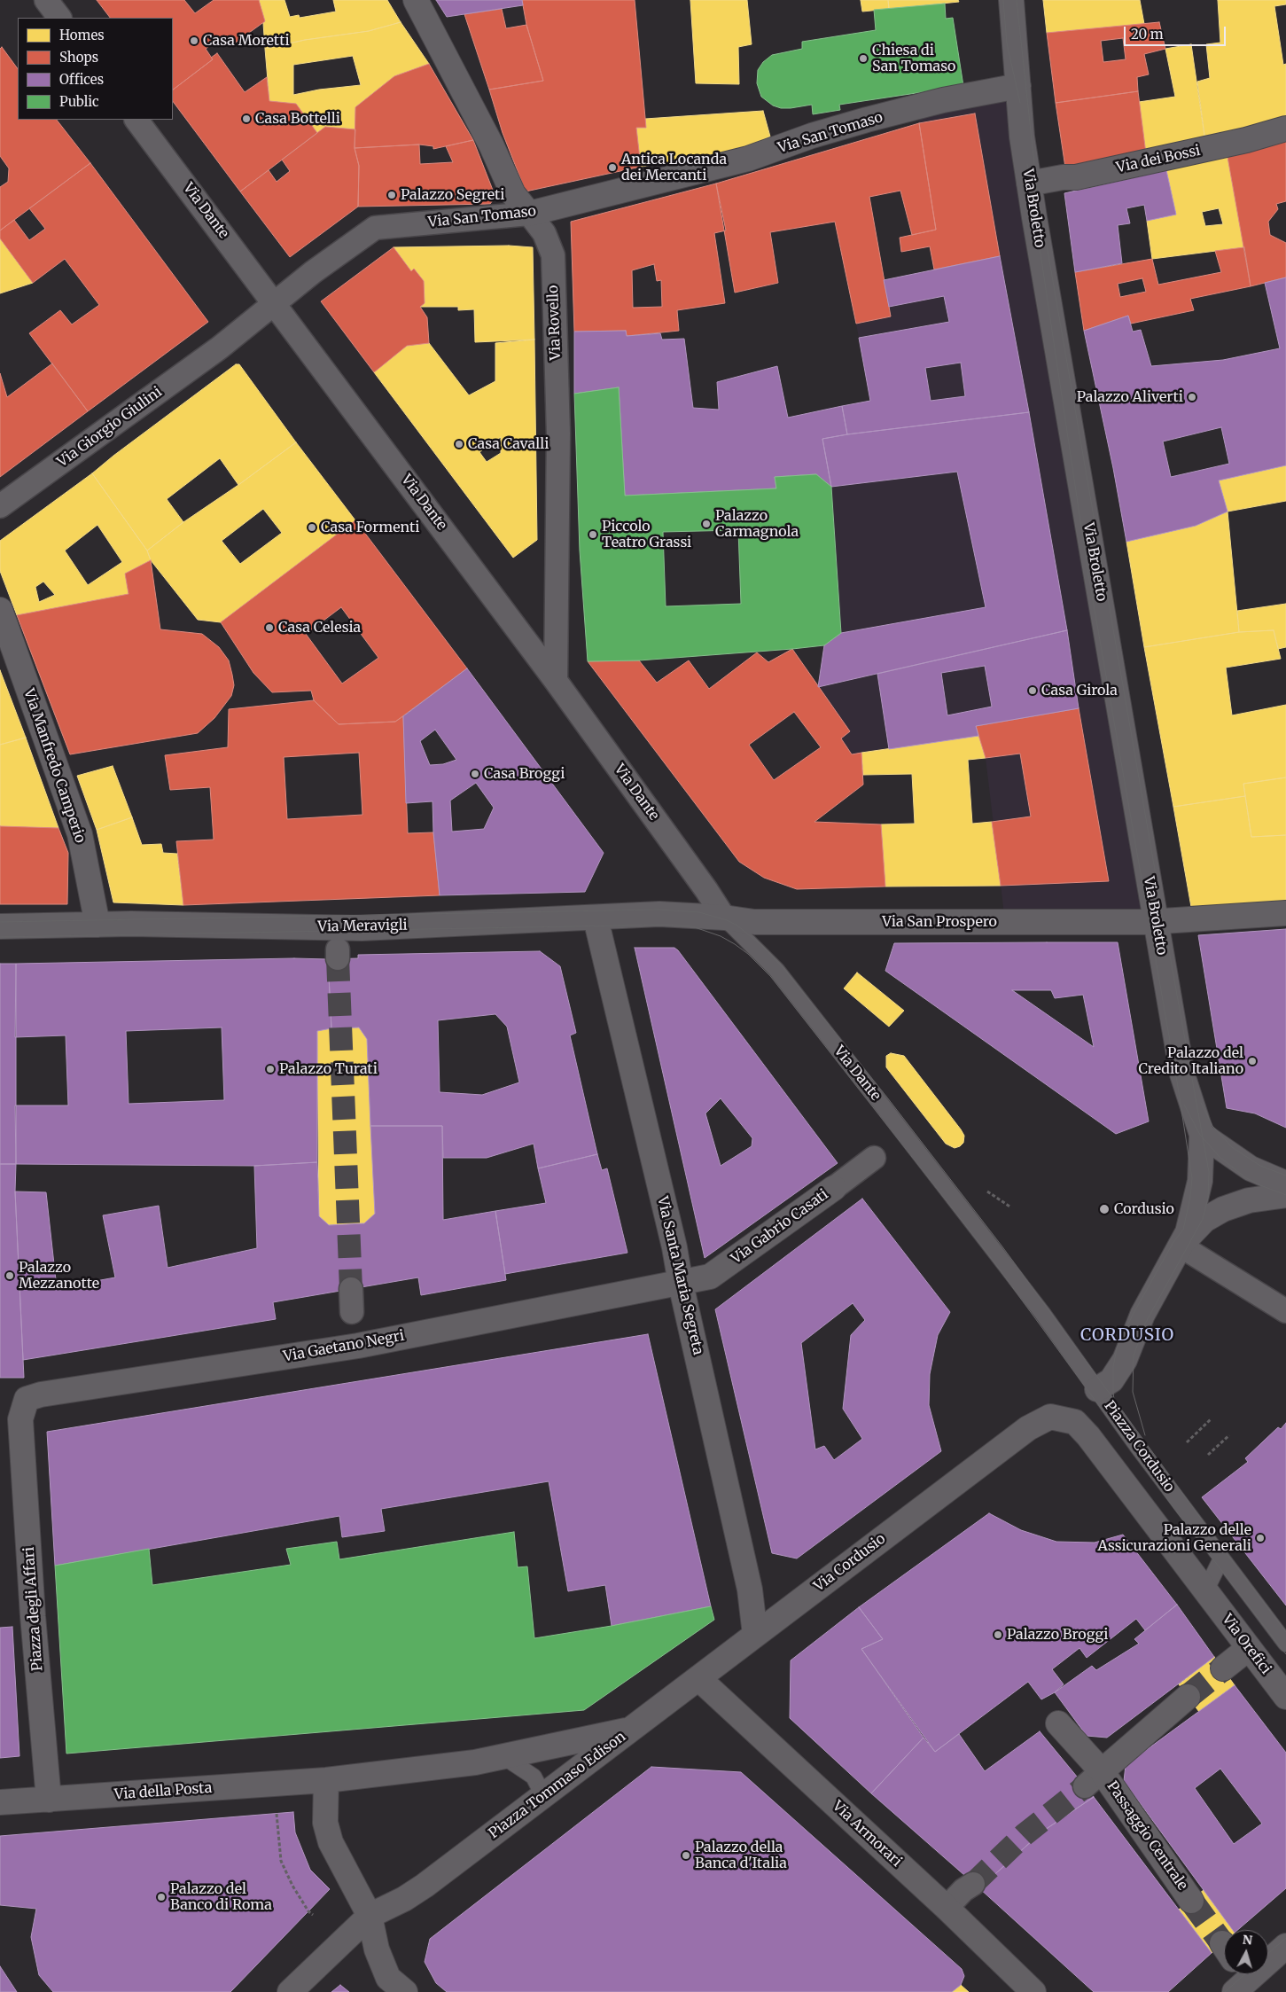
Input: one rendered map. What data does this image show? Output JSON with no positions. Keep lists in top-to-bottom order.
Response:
{
  "streets": {
    "street": [
      "Via San Tomaso",
      "Via dei Bossi",
      "Via Broletto",
      "Via Dante",
      "Via Rovello",
      "Via Giorgio Giulini",
      "Via Manfredo Camperio",
      "Via San Prospero",
      "Via Meravigli",
      "Via Gabrio Casati",
      "Via Santa Maria Segreta",
      "Via Gaetano Negri",
      "Piazza Cordusio",
      "Via Cordusio",
      "Piazza degli Affari",
      "Via Orefici",
      "Piazza Tommaso Edison",
      "Via della Posta",
      "Via Armorari",
      "Passaggio Centrale"
    ]
  },
  "crossings": [
    ["Via San Tomaso", "Via Broletto"],
    ["Via San Tomaso", "Via Dante"],
    ["Via San Tomaso", "Via Rovello"],
    ["Via San Tomaso", "Via Giorgio Giulini"],
    ["Via dei Bossi", "Via Broletto"],
    ["Via Broletto", "Via San Prospero"],
    ["Via Broletto", "Piazza Cordusio"],
    ["Via Dante", "Via Rovello"],
    ["Via Dante", "Via Giorgio Giulini"],
    ["Via Dante", "Via San Prospero"],
    ["Via Dante", "Via Meravigli"],
    ["Via Dante", "Piazza Cordusio"],
    ["Via Manfredo Camperio", "Via Meravigli"],
    ["Via San Prospero", "Via Meravigli"],
    ["Via Meravigli", "Via Santa Maria Segreta"],
    ["Via Gabrio Casati", "Via Santa Maria Segreta"],
    ["Via Gabrio Casati", "Via Gaetano Negri"],
    ["Via Santa Maria Segreta", "Via Gaetano Negri"],
    ["Via Santa Maria Segreta", "Via Cordusio"],
    ["Via Gaetano Negri", "Piazza degli Affari"],
    ["Via Cordusio", "Via Orefici"],
    ["Via Cordusio", "Piazza Tommaso Edison"],
    ["Via Cordusio", "Via Armorari"],
    ["Piazza degli Affari", "Via della Posta"],
    ["Piazza Tommaso Edison", "Via della Posta"]
  ],
  "districts": ["CORDUSIO"],
  "places": [
    "Casa Moretti",
    "Chiesa di San Tomaso",
    "Casa Bottelli",
    "Antica Locanda dei Mercanti",
    "Palazzo Segreti",
    "Palazzo Aliverti",
    "Casa Cavalli",
    "Palazzo Carmagnola",
    "Casa Formenti",
    "Piccolo Teatro Grassi",
    "Casa Celesia",
    "Casa Girola",
    "Casa Broggi",
    "Palazzo del Credito Italiano",
    "Palazzo Turati",
    "Cordusio",
    "Palazzo Mezzanotte",
    "Palazzo delle Assicurazioni Generali",
    "Palazzo Broggi",
    "Palazzo della Banca d'Italia",
    "Palazzo del Banco di Roma"
  ],
  "legend": [
    "Homes",
    "Shops",
    "Offices",
    "Public"
  ],
  "scale_bar": "20 m",
  "north": "top"
}
